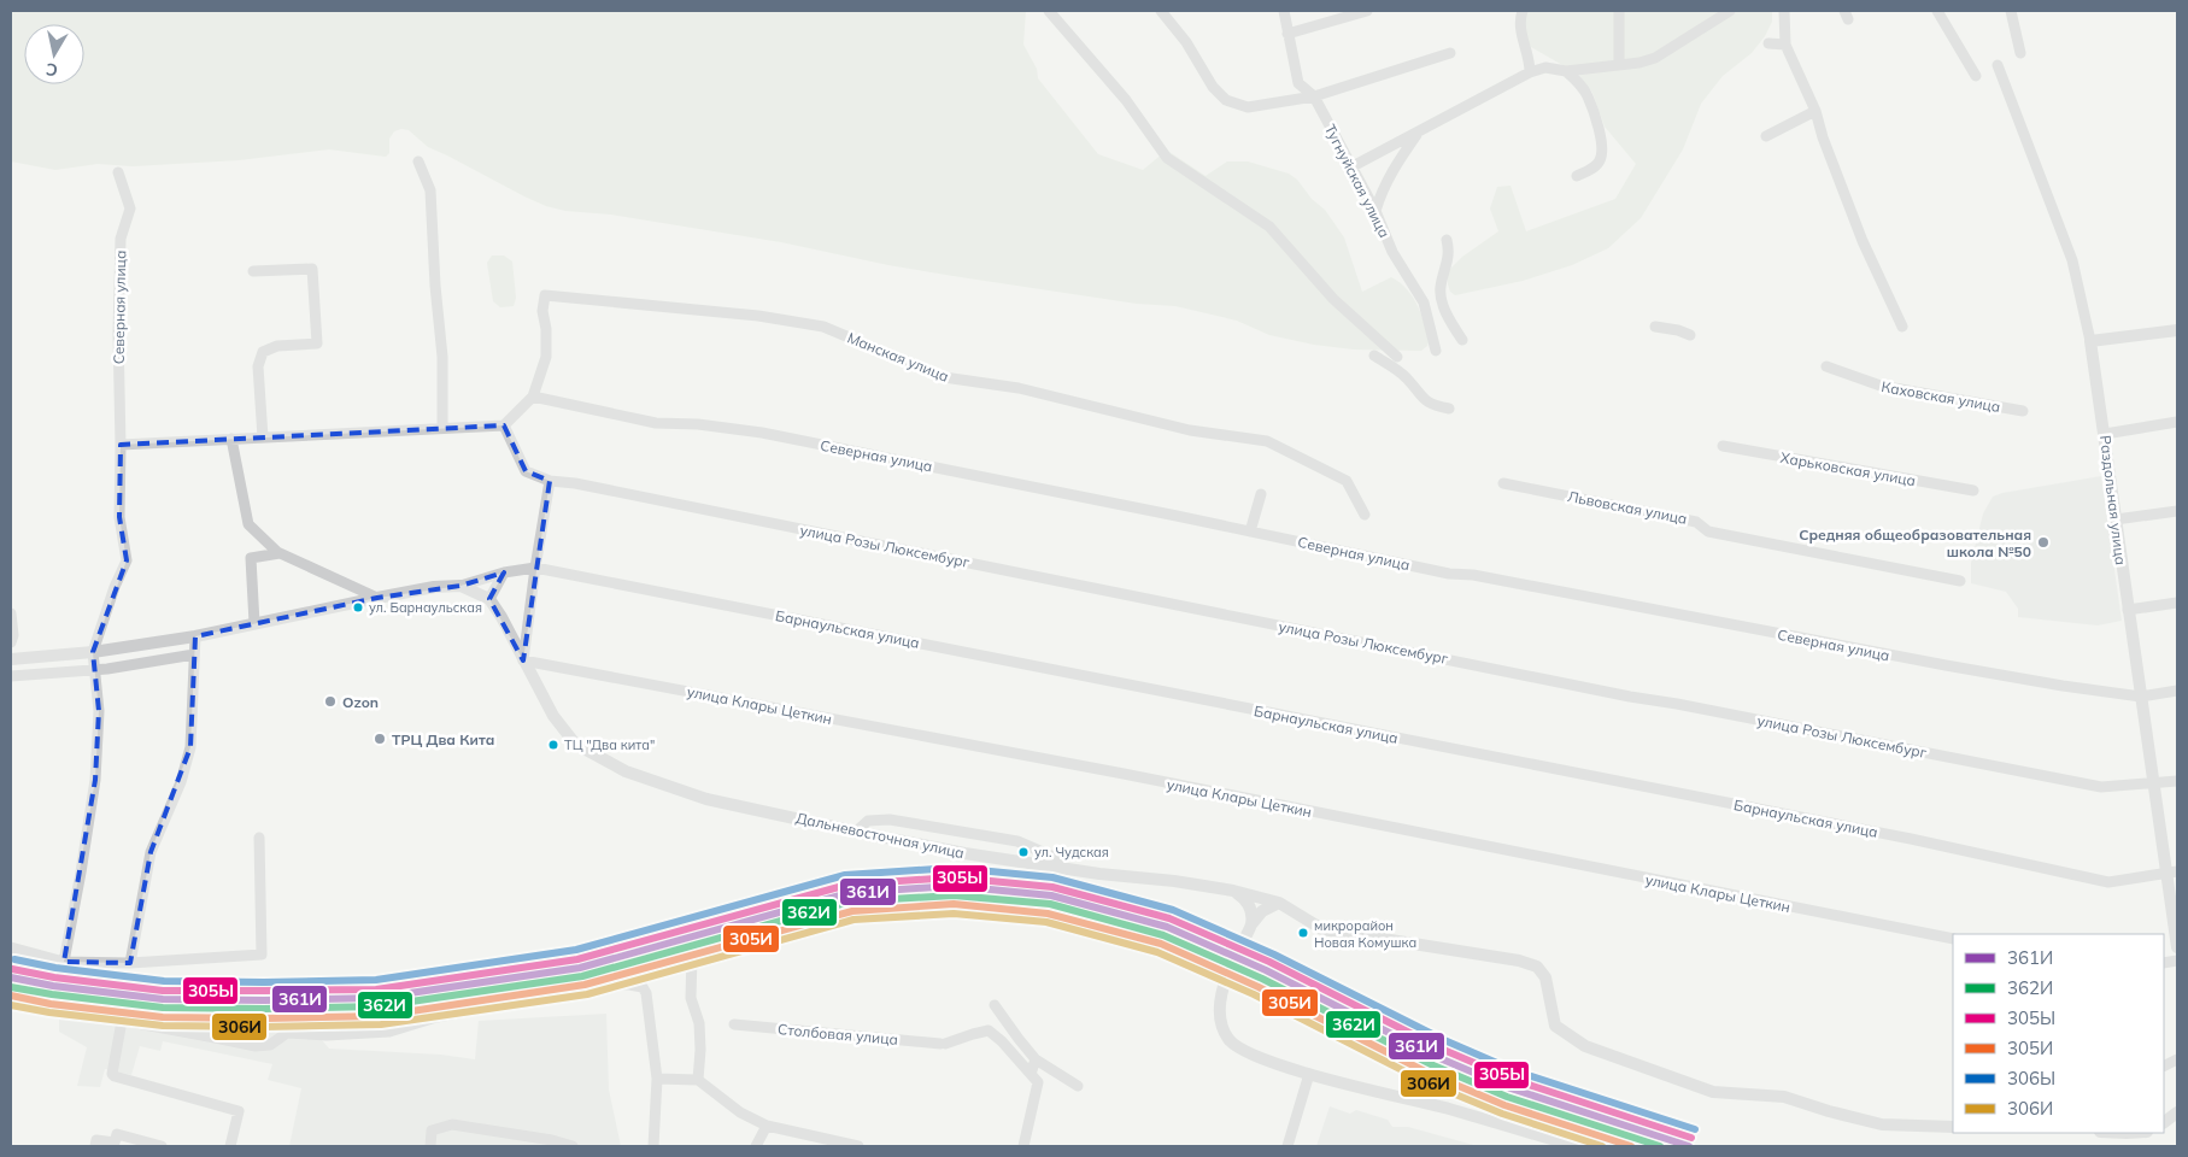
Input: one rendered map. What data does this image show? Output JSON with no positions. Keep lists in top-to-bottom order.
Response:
{
  "streets": {
    "street": [
      "Тугнуйская улица",
      "Северная улица",
      "Манская улица",
      "Каховская улица",
      "Харьковская улица",
      "Раздольная улица",
      "Львовская улица",
      "улица Розы Люксембург",
      "Барнаульская улица",
      "улица Клары Цеткин",
      "Дальневосточная улица",
      "Столбовая улица"
    ]
  },
  "crossings": [
    ["Северная улица", "Манская улица"],
    ["Северная улица", "Раздольная улица"],
    ["Раздольная улица", "улица Розы Люксембург"],
    ["Раздольная улица", "Барнаульская улица"],
    ["улица Клары Цеткин", "Дальневосточная улица"]
  ],
  "places": [
    "Средняя общеобразовательная школа №50",
    "ул. Барнаульская",
    "Ozon",
    "ТРЦ Два Кита",
    "ТЦ \"Два кита\"",
    "ул. Чудская",
    "микрорайон Новая Комушка"
  ],
  "lines": [
    "transit line 306Ы",
    "transit line 305Ы",
    "transit line 361И",
    "transit line 362И",
    "transit line 305И",
    "transit line 306И"
  ],
  "legend": [
    "361И",
    "362И",
    "305Ы",
    "305И",
    "306Ы",
    "306И"
  ],
  "north": "bottom"
}
